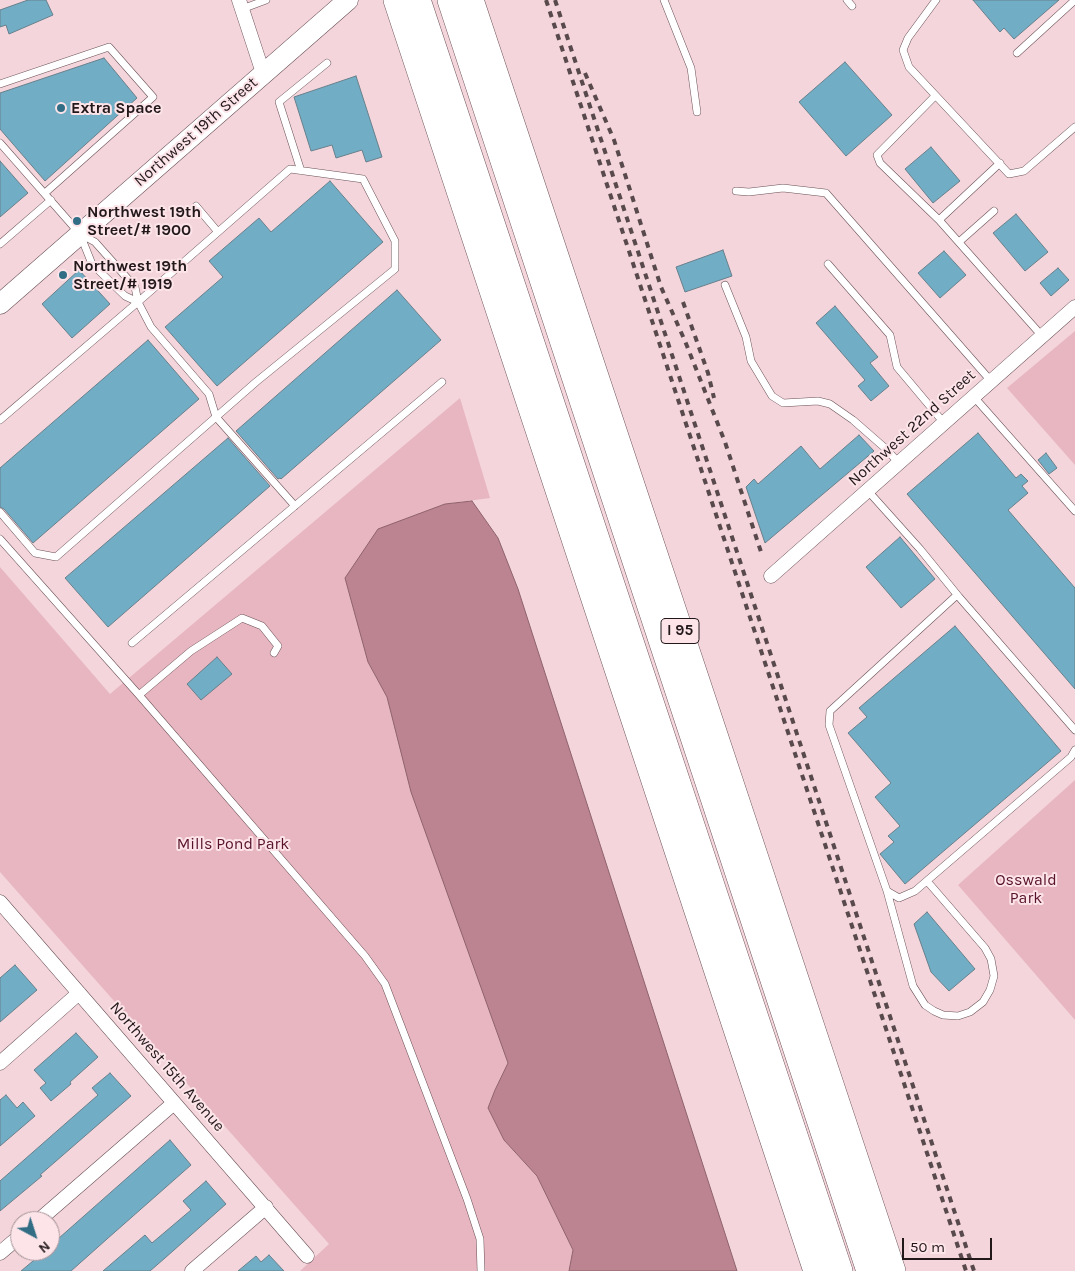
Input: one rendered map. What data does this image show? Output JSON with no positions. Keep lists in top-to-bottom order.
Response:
{
  "streets": {
    "highway": ["I 95"],
    "street": ["Northwest 19th Street", "Northwest 22nd Street", "Northwest 15th Avenue"]
  },
  "parks": ["Mills Pond Park", "Osswald Park"],
  "places": ["Extra Space", "Northwest 19th Street/# 1900", "Northwest 19th Street/# 1919"],
  "scale_bar": "50 m",
  "north": "bottom right"
}
